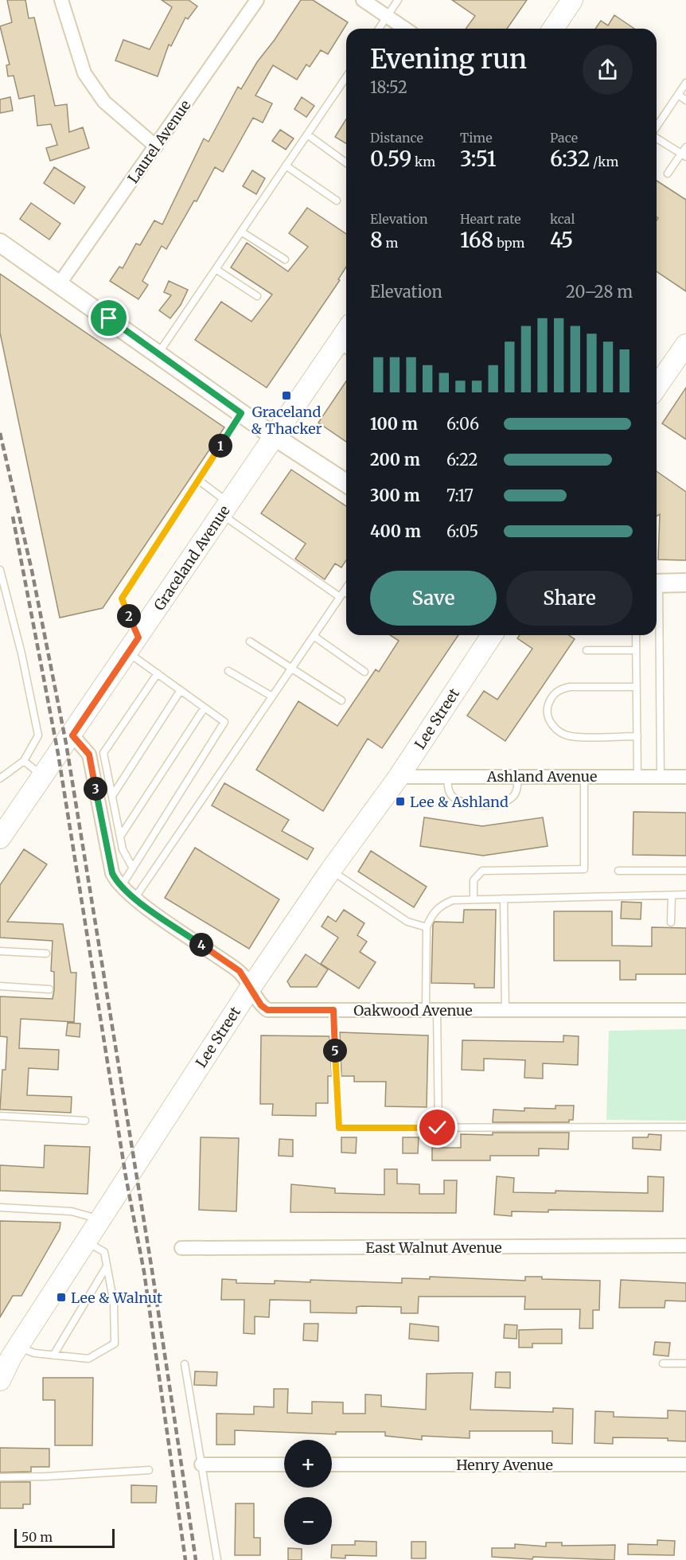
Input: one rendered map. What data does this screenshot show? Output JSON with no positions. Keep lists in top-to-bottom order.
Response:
{
  "streets": {
    "main road": ["Graceland Avenue", "Lee Street"],
    "street": [
      "Laurel Avenue",
      "Ashland Avenue",
      "Oakwood Avenue",
      "East Walnut Avenue",
      "Henry Avenue"
    ]
  },
  "crossings": [
    ["Graceland Avenue", "Oakwood Avenue"],
    ["Lee Street", "Ashland Avenue"],
    ["Lee Street", "Oakwood Avenue"]
  ],
  "places": {
    "transit": ["Graceland & Thacker", "Lee & Ashland", "Lee & Walnut"]
  },
  "scale_bar": "50 m",
  "page": {
    "heading": ["Evening run", "18:52"],
    "stats": [
      ["Distance", "0.59 km"],
      ["Time", "3:51"],
      ["Pace", "6:32 /km"],
      ["Elevation", "8 m"],
      ["Heart rate", "168 bpm"],
      ["kcal", "45"]
    ],
    "chart": ["Elevation", "20–28 m"],
    "list": [
      {
        "name": "100 m",
        "note": "6:06"
      },
      {
        "name": "200 m",
        "note": "6:22"
      },
      {
        "name": "300 m",
        "note": "7:17"
      },
      {
        "name": "400 m",
        "note": "6:05"
      }
    ],
    "pins": [
      "1",
      "2",
      "3",
      "4",
      "5"
    ],
    "buttons": ["Save", "Share"],
    "map_buttons": ["+", "−"],
    "scale": "50 m"
  }
}
